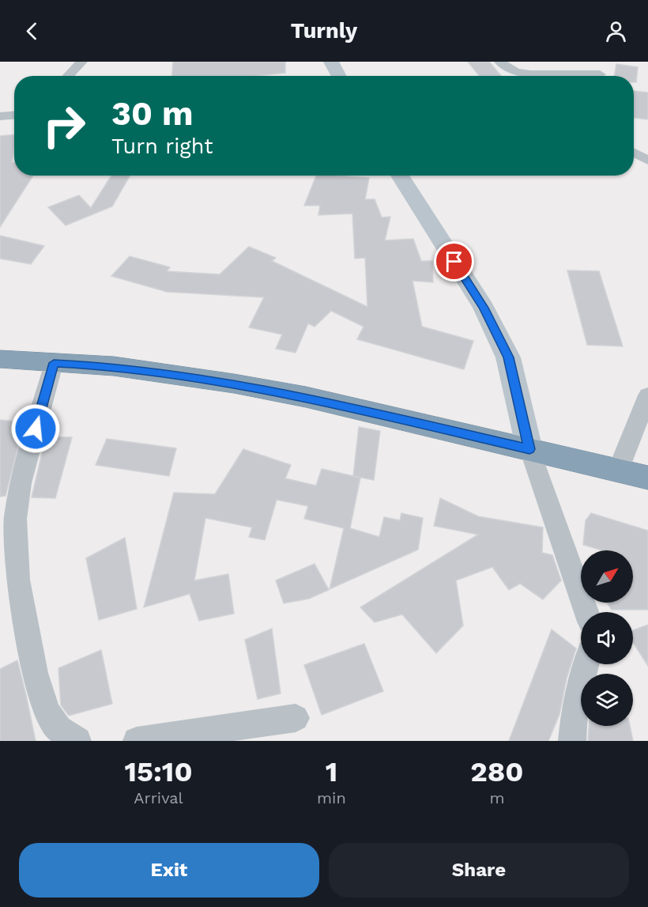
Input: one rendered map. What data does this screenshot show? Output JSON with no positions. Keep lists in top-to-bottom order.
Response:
{
  "north": "top right",
  "page": {
    "header": "Turnly",
    "turn": ["30 m", "Turn right"],
    "eta": [
      "15:10",
      "Arrival",
      "1",
      "min",
      "280",
      "m"
    ],
    "buttons": ["Exit", "Share"]
  }
}
